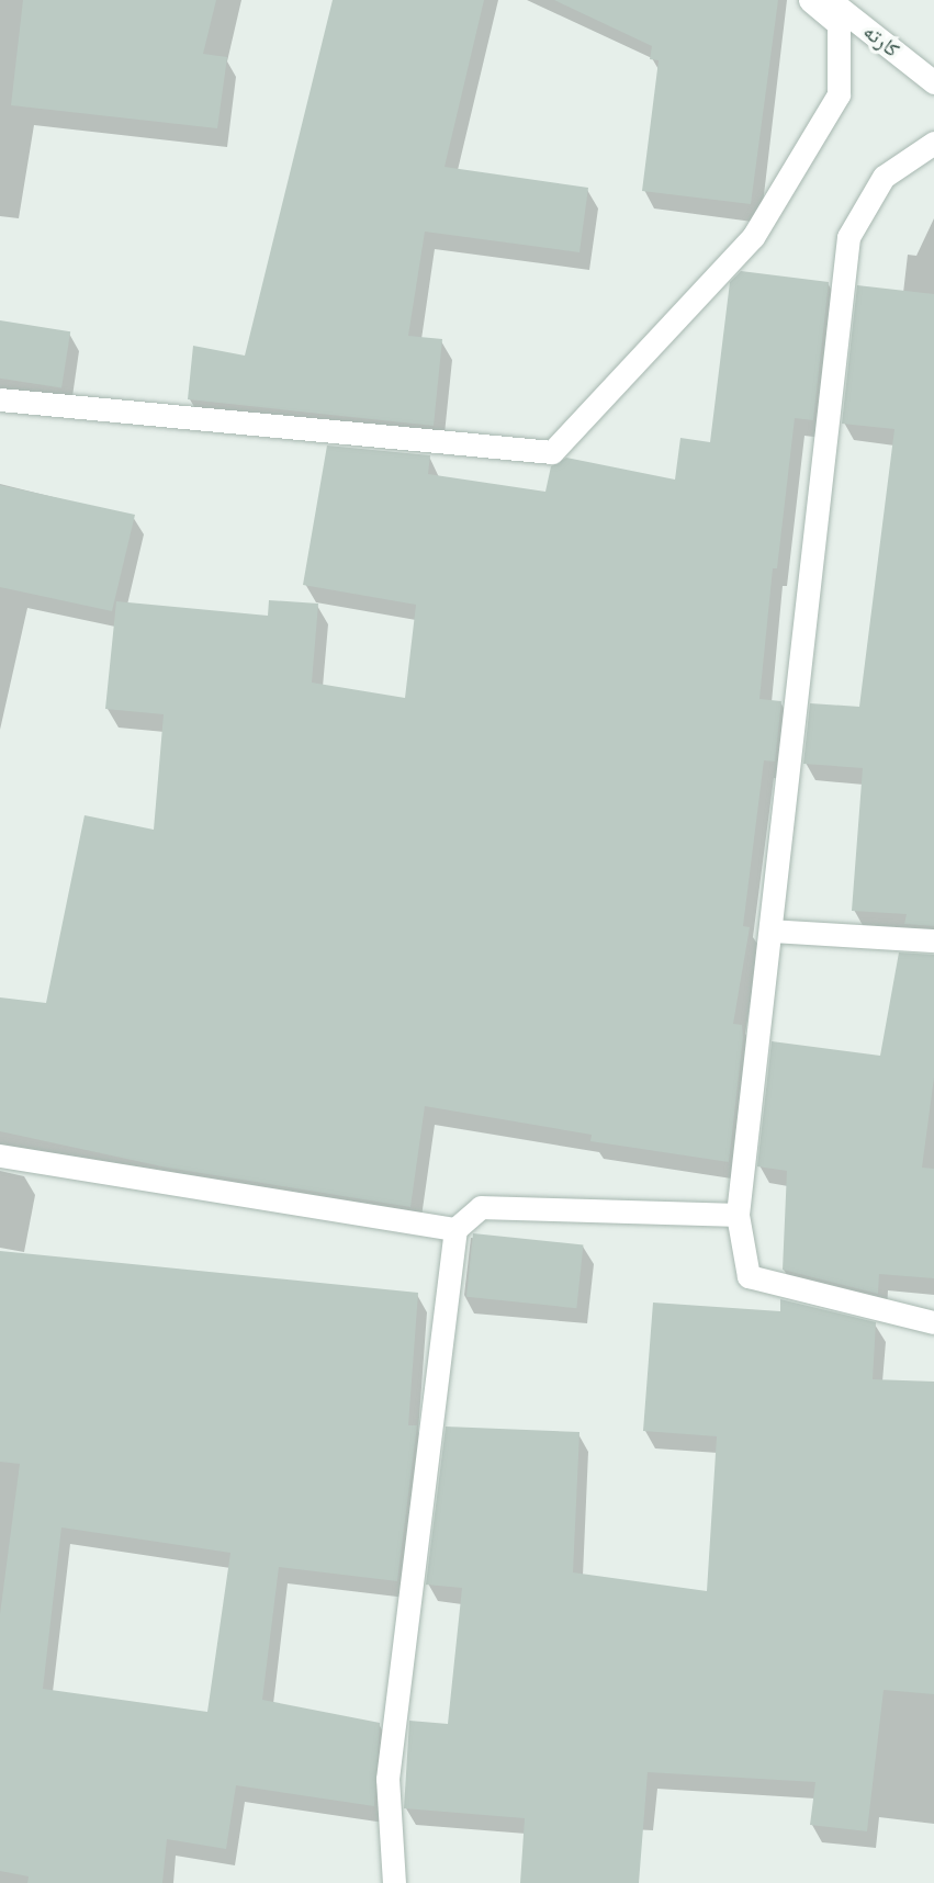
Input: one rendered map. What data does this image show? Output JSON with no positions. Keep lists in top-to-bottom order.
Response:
{
  "streets": {
    "street": ["کارته"]
  }
}
